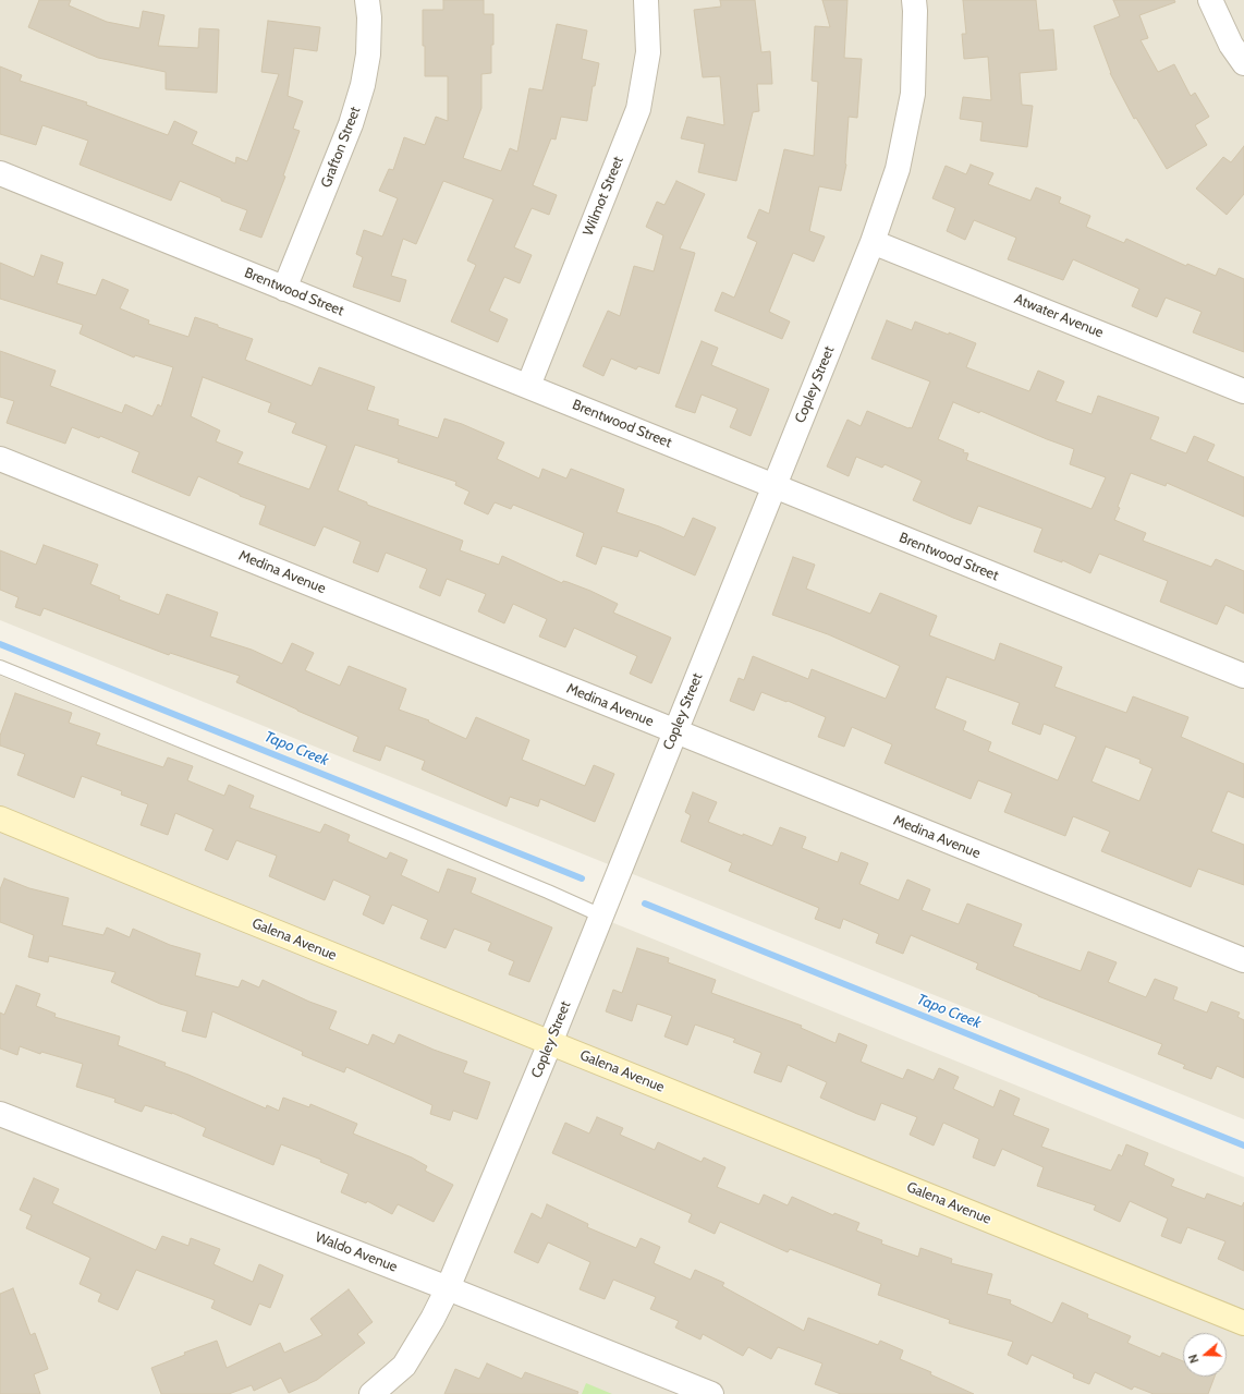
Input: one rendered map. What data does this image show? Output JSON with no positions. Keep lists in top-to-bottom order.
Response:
{
  "streets": {
    "street": [
      "Grafton Street",
      "Wilmot Street",
      "Brentwood Street",
      "Atwater Avenue",
      "Copley Street",
      "Medina Avenue",
      "Galena Avenue",
      "Waldo Avenue"
    ]
  },
  "crossings": [
    ["Grafton Street", "Brentwood Street"],
    ["Wilmot Street", "Brentwood Street"],
    ["Brentwood Street", "Copley Street"],
    ["Atwater Avenue", "Copley Street"],
    ["Copley Street", "Medina Avenue"],
    ["Copley Street", "Galena Avenue"],
    ["Copley Street", "Waldo Avenue"]
  ],
  "water": ["Tapo Creek"],
  "north": "left"
}
